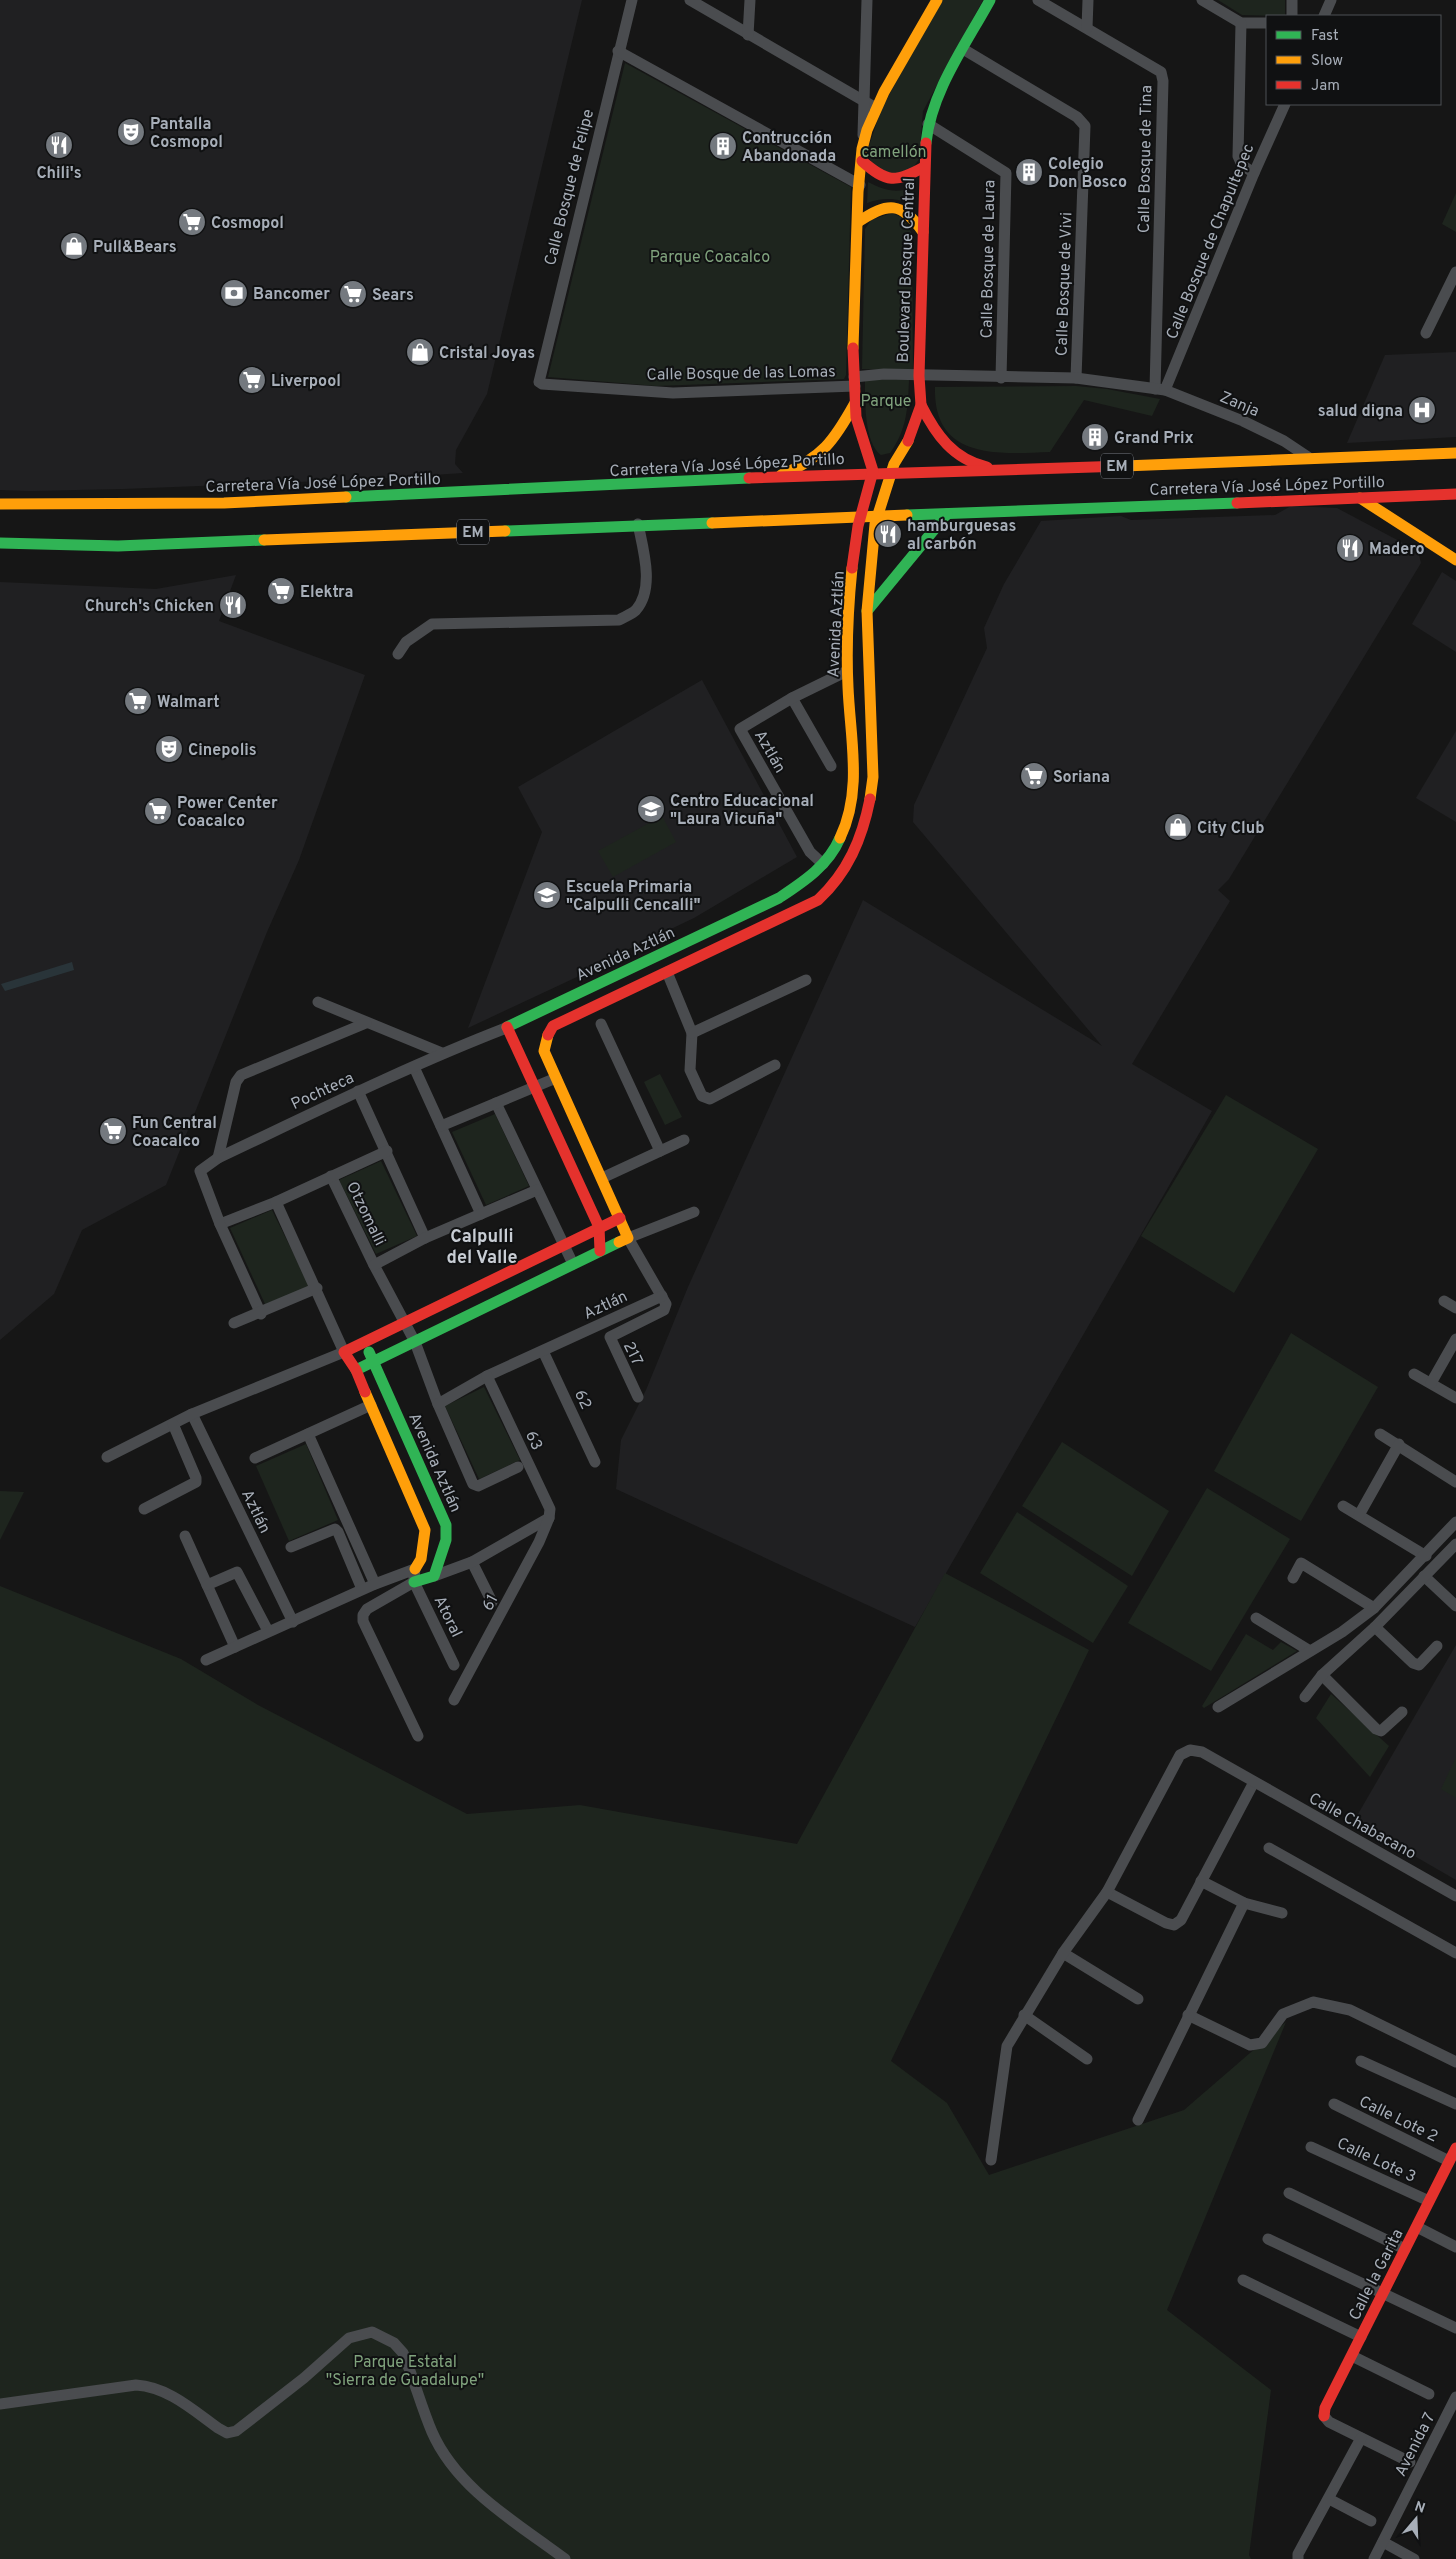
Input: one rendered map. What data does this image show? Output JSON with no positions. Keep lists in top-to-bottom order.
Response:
{
  "streets": {
    "street": [
      "Calle Bosque de Tina",
      "Calle Bosque de Felipe",
      "Calle Bosque de Chapultepec",
      "Calle Bosque de Laura",
      "Boulevard Bosque Central",
      "Calle Bosque de Vivi",
      "Calle Bosque de las Lomas",
      "Zanja",
      "Carretera Vía José López Portillo",
      "EM",
      "Avenida Aztlán",
      "Aztlán",
      "Pochteca",
      "Otzomalli",
      "217",
      "62",
      "63",
      "61",
      "Atoral",
      "Calle Chabacano",
      "Calle Lote 2",
      "Calle Lote 3",
      "Calle la Garita",
      "Avenida 7"
    ]
  },
  "crossings": [
    ["Calle Bosque de Tina", "Calle Bosque de Chapultepec"],
    ["Calle Bosque de Tina", "Calle Bosque de las Lomas"],
    ["Calle Bosque de Tina", "Zanja"],
    ["Calle Bosque de Felipe", "Calle Bosque de las Lomas"],
    ["Calle Bosque de Chapultepec", "Calle Bosque de las Lomas"],
    ["Calle Bosque de Chapultepec", "Zanja"],
    ["Calle Bosque de Laura", "Boulevard Bosque Central"],
    ["Calle Bosque de Laura", "Calle Bosque de las Lomas"],
    ["Boulevard Bosque Central", "Calle Bosque de Vivi"],
    ["Boulevard Bosque Central", "Calle Bosque de las Lomas"],
    ["Boulevard Bosque Central", "Carretera Vía José López Portillo"],
    ["Boulevard Bosque Central", "Avenida Aztlán"],
    ["Calle Bosque de Vivi", "Calle Bosque de las Lomas"],
    ["Calle Bosque de las Lomas", "Zanja"],
    ["Zanja", "Carretera Vía José López Portillo"],
    ["Carretera Vía José López Portillo", "Avenida Aztlán"],
    ["Avenida Aztlán", "Aztlán"],
    ["Avenida Aztlán", "Pochteca"],
    ["Avenida Aztlán", "Atoral"],
    ["Aztlán", "217"],
    ["Aztlán", "62"],
    ["Aztlán", "63"],
    ["Pochteca", "Otzomalli"],
    ["63", "61"],
    ["63", "Atoral"],
    ["61", "Atoral"],
    ["Calle Lote 2", "Calle la Garita"],
    ["Calle Lote 3", "Calle la Garita"]
  ],
  "districts": ["Calpulli del Valle"],
  "parks": [
    "camellón",
    "Parque Coacalco",
    "Parque",
    "Parque Estatal \"Sierra de Guadalupe\""
  ],
  "places": {
    "theatre": ["Pantalla Cosmopol", "Cinepolis"],
    "restaurant": [
      "Chili's",
      "hamburguesas al carbón",
      "Madero",
      "Church's Chicken"
    ],
    "building": ["Contrucción Abandonada", "Colegio Don Bosco", "Grand Prix"],
    "supermarket": [
      "Cosmopol",
      "Sears",
      "Liverpool",
      "Elektra",
      "Walmart",
      "Soriana",
      "Power Center Coacalco",
      "Fun Central Coacalco"
    ],
    "shop": ["Pull&Bears", "Cristal Joyas", "City Club"],
    "bank": ["Bancomer"],
    "hospital": ["salud digna"],
    "school or university": ["Centro Educacional \"Laura Vicuña\"", "Escuela Primaria \"Calpulli Cencalli\""]
  },
  "legend": ["Fast", "Slow", "Jam"],
  "north": "top"
}
